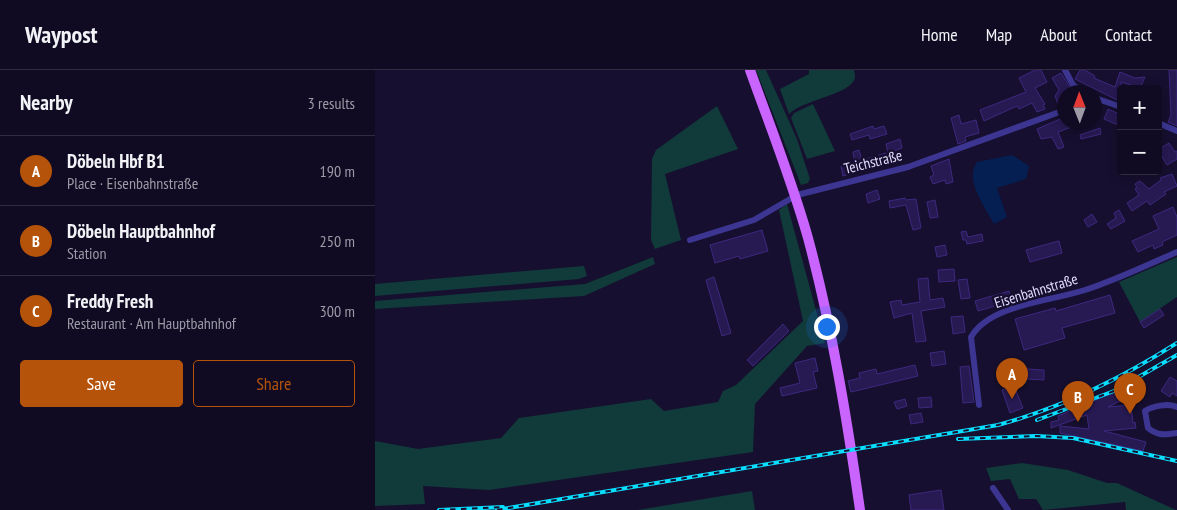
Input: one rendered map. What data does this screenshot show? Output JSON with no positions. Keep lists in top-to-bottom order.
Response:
{
  "streets": {
    "street": ["Teichstraße", "Eisenbahnstraße"]
  },
  "north": "top",
  "page": {
    "header": "Waypost",
    "nav": [
      "Home",
      "Map",
      "About",
      "Contact"
    ],
    "heading": ["Nearby", "3 results"],
    "map_buttons": ["+", "−"],
    "list": [
      {
        "mark": "A",
        "name": "Döbeln Hbf B1",
        "note": "Place · Eisenbahnstraße",
        "value": "190 m"
      },
      {
        "mark": "B",
        "name": "Döbeln Hauptbahnhof",
        "note": "Station",
        "value": "250 m"
      },
      {
        "mark": "C",
        "name": "Freddy Fresh",
        "note": "Restaurant · Am Hauptbahnhof",
        "value": "300 m"
      }
    ],
    "buttons": ["Save", "Share"],
    "pins": ["A", "C", "B"]
  }
}
